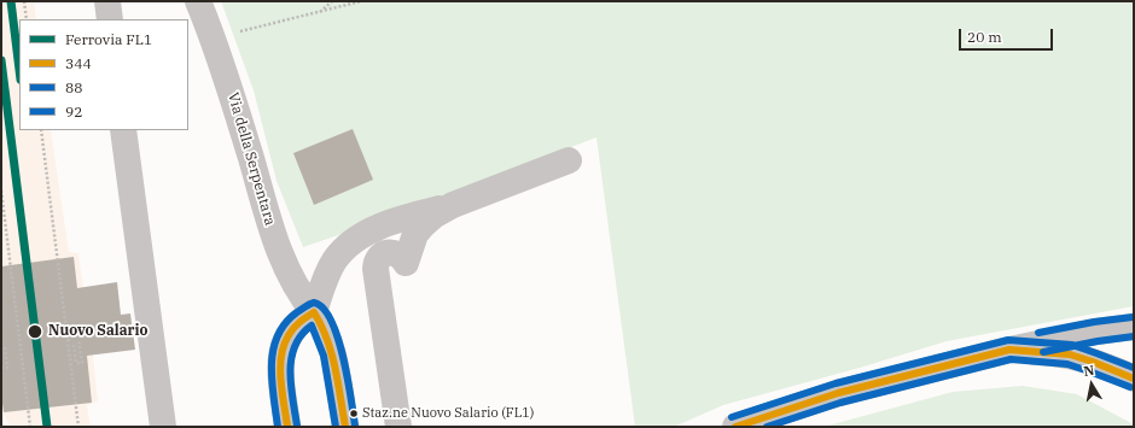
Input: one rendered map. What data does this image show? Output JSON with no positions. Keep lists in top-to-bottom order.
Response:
{
  "streets": {
    "lane": ["Via della Serpentara"]
  },
  "places": ["Nuovo Salario", "Staz.ne Nuovo Salario (FL1)"],
  "lines": [
    "rail line FL1",
    "transit line 92",
    "transit line 344",
    "transit line 88"
  ],
  "legend": [
    "Ferrovia FL1",
    "344",
    "88",
    "92"
  ],
  "scale_bar": "20 m",
  "north": "top"
}
